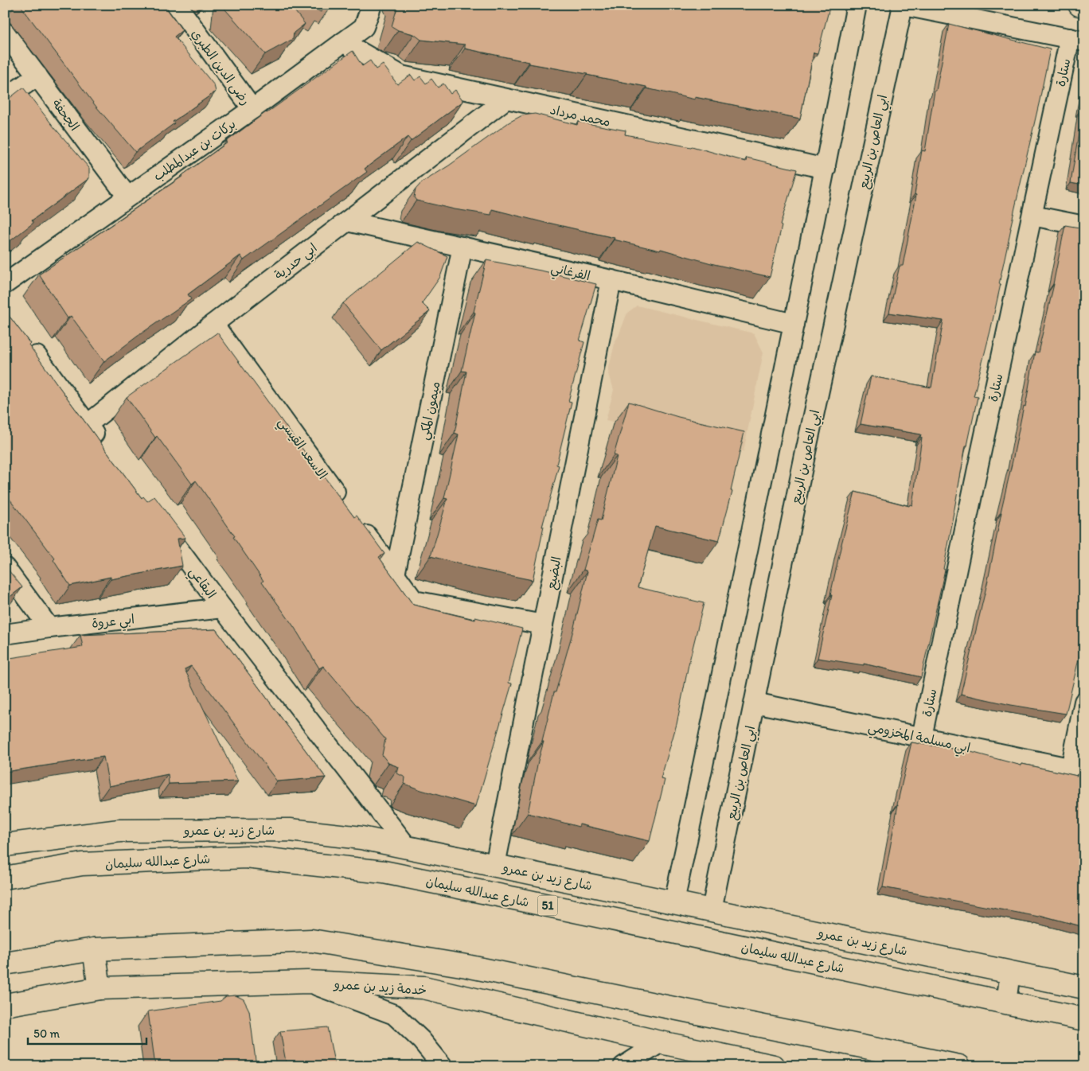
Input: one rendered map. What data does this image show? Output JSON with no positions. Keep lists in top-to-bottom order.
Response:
{
  "streets": {
    "main road": [
      "شارع زيد بن عمرو",
      "شارع عبدالله سليمان",
      "51",
      "خدمة زيد بن عمرو"
    ],
    "street": [
      "رضى الدين الطبري",
      "ستارة",
      "الجحفة",
      "محمد مرداد",
      "ابي العاص بن الربيع",
      "بركات بن عبدالمطلب",
      "ابي حدرية",
      "الفرغاني",
      "ميمون المكي",
      "الاسعد القيسي",
      "البضيع",
      "البقاعي",
      "ابي عروة",
      "ابي مسلمة المخزومي"
    ]
  },
  "crossings": [
    ["رضى الدين الطبري", "بركات بن عبدالمطلب"],
    ["ستارة", "ابي مسلمة المخزومي"],
    ["الجحفة", "بركات بن عبدالمطلب"],
    ["محمد مرداد", "بركات بن عبدالمطلب"],
    ["محمد مرداد", "ابي حدرية"],
    ["ابي العاص بن الربيع", "ابي مسلمة المخزومي"],
    ["ابي العاص بن الربيع", "شارع زيد بن عمرو"],
    ["ابي حدرية", "الفرغاني"],
    ["ابي حدرية", "الاسعد القيسي"],
    ["الفرغاني", "ميمون المكي"],
    ["الفرغاني", "البضيع"],
    ["البضيع", "شارع زيد بن عمرو"],
    ["البقاعي", "ابي عروة"],
    ["البقاعي", "شارع زيد بن عمرو"]
  ],
  "scale_bar": "50 m"
}
